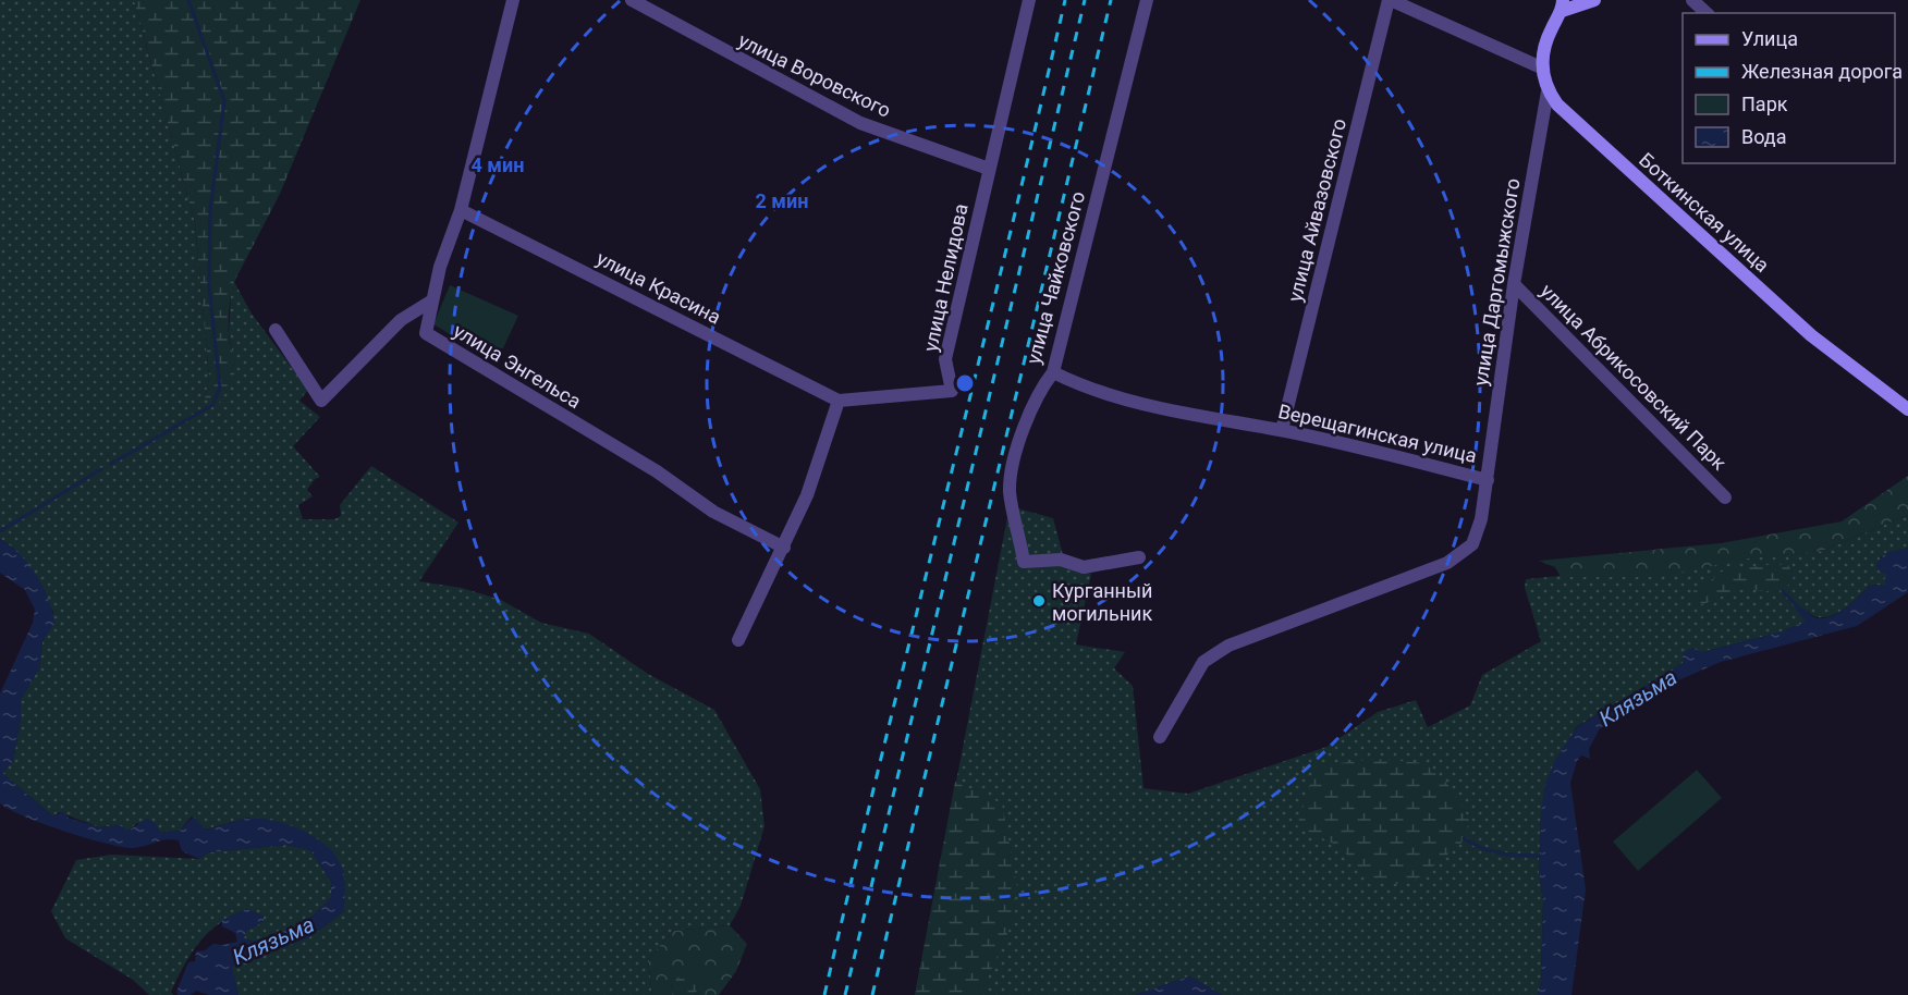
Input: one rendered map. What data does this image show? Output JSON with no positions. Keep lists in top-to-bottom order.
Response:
{
  "streets": {
    "street": [
      "улица Воровского",
      "улица Айвазовского",
      "Боткинская улица",
      "улица Нелидова",
      "улица Чайковского",
      "улица Даргомыжского",
      "улица Красина",
      "улица Энгельса",
      "улица Абрикосовский Парк",
      "Верещагинская улица"
    ]
  },
  "crossings": [
    ["улица Воровского", "улица Нелидова"],
    ["улица Айвазовского", "Верещагинская улица"],
    ["Боткинская улица", "улица Даргомыжского"],
    ["улица Нелидова", "улица Красина"],
    ["улица Чайковского", "Верещагинская улица"],
    ["улица Даргомыжского", "улица Абрикосовский Парк"],
    ["улица Даргомыжского", "Верещагинская улица"],
    ["улица Красина", "улица Энгельса"]
  ],
  "water": ["Клязьма"],
  "places": ["Курганный могильник"],
  "legend": [
    "Улица",
    "Железная дорога",
    "Парк",
    "Вода"
  ],
  "rings": ["4 мин", "2 мин"]
}
